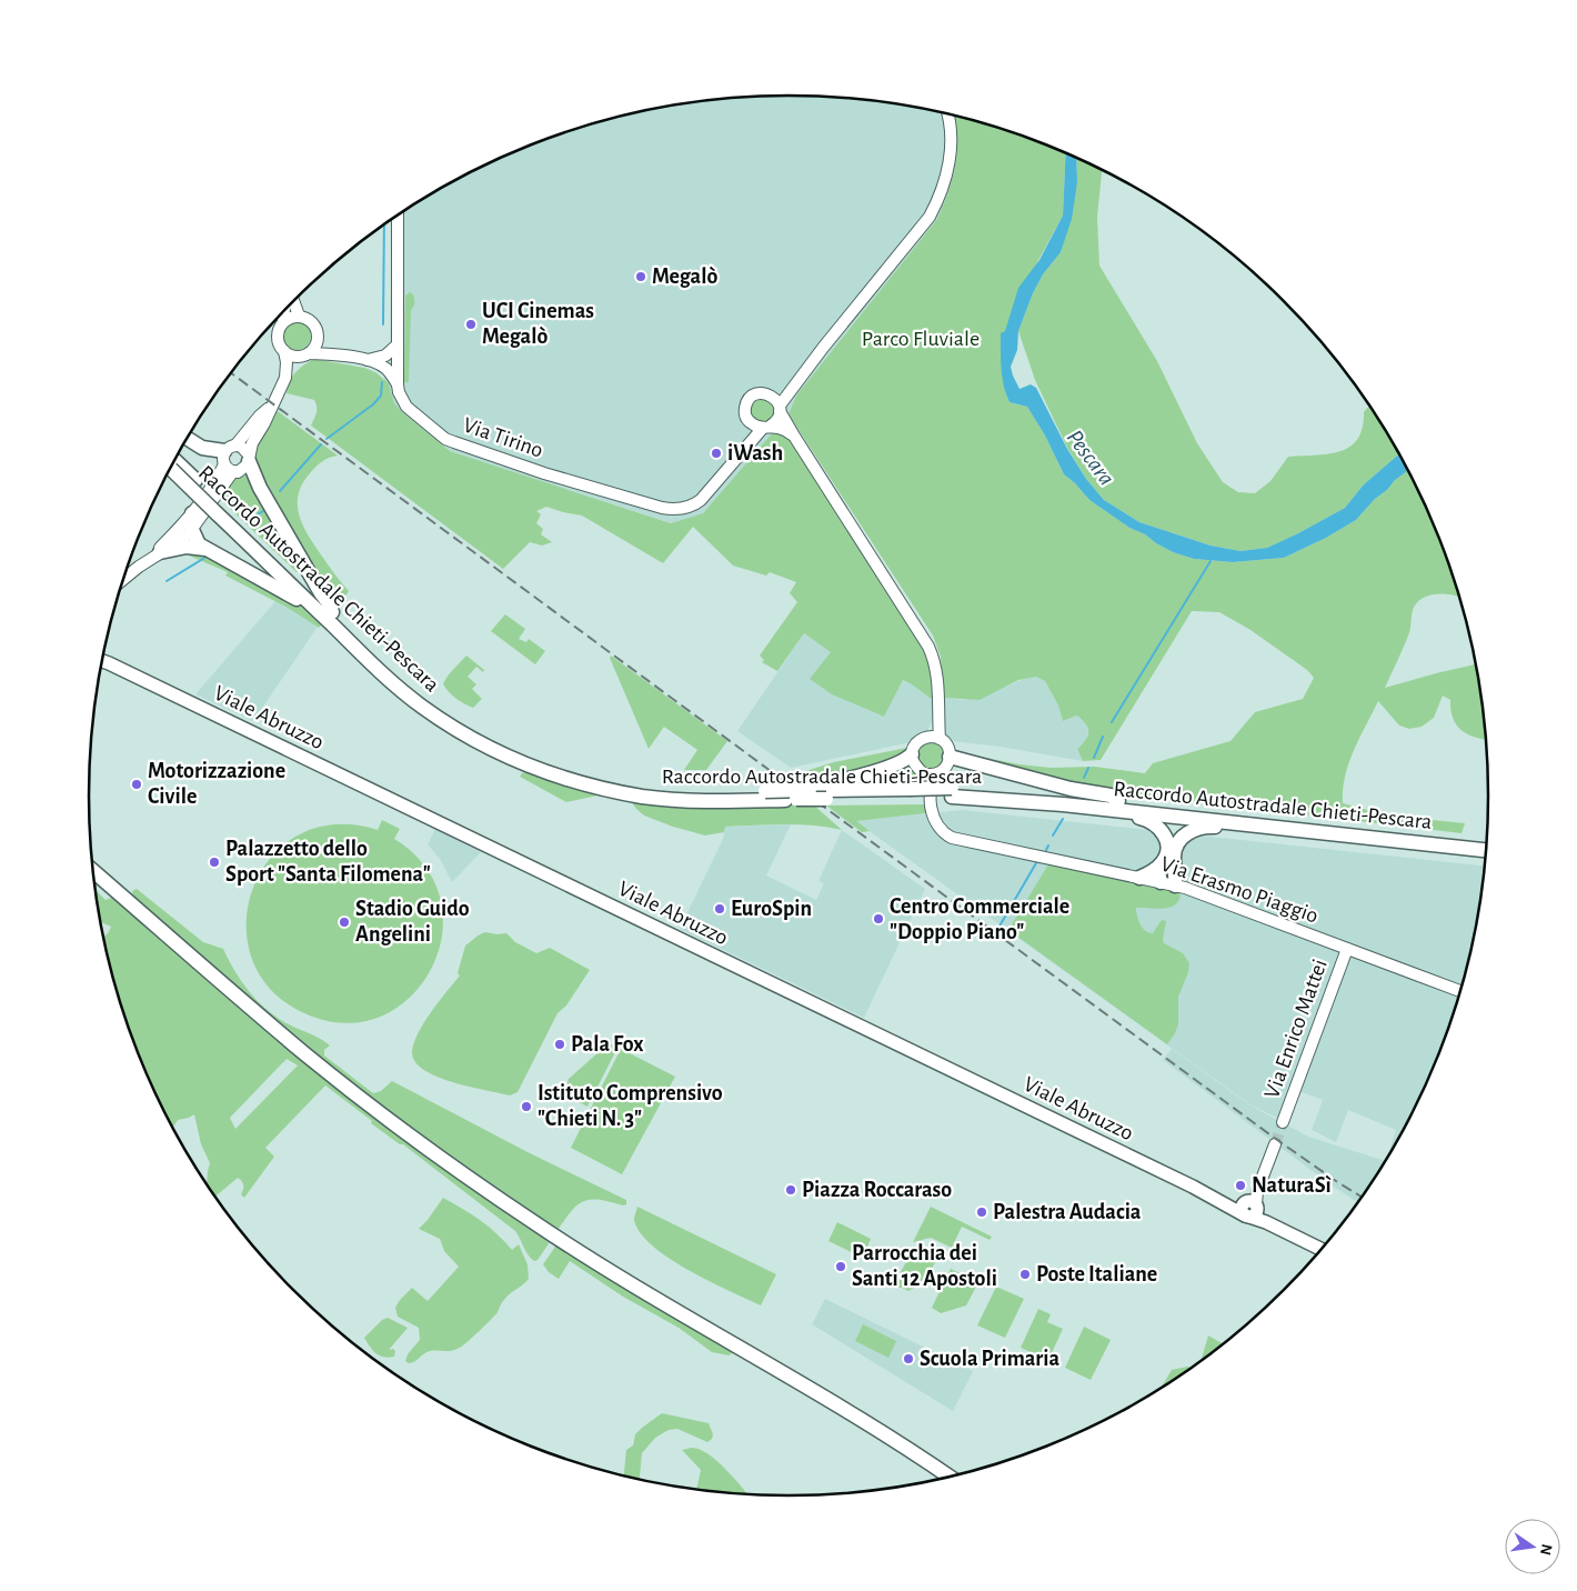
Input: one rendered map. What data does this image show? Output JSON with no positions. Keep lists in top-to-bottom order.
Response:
{
  "streets": {
    "highway": ["Raccordo Autostradale Chieti-Pescara"],
    "main road": ["Viale Abruzzo"],
    "street": ["Via Tirino", "Via Erasmo Piaggio", "Via Enrico Mattei"]
  },
  "crossings": [
    ["Via Erasmo Piaggio", "Via Enrico Mattei"]
  ],
  "water": ["Pescara"],
  "parks": ["Parco Fluviale"],
  "places": [
    "Megalò",
    "UCI Cinemas Megalò",
    "iWash",
    "Motorizzazione Civile",
    "Palazzetto dello Sport \"Santa Filomena\"",
    "EuroSpin",
    "Centro Commerciale \"Doppio Piano\"",
    "Stadio Guido Angelini",
    "Pala Fox",
    "Istituto Comprensivo \"Chieti N. 3\"",
    "NaturaSì",
    "Piazza Roccaraso",
    "Palestra Audacia",
    "Parrocchia dei Santi 12 Apostoli",
    "Poste Italiane",
    "Scuola Primaria"
  ],
  "north": "right"
}
